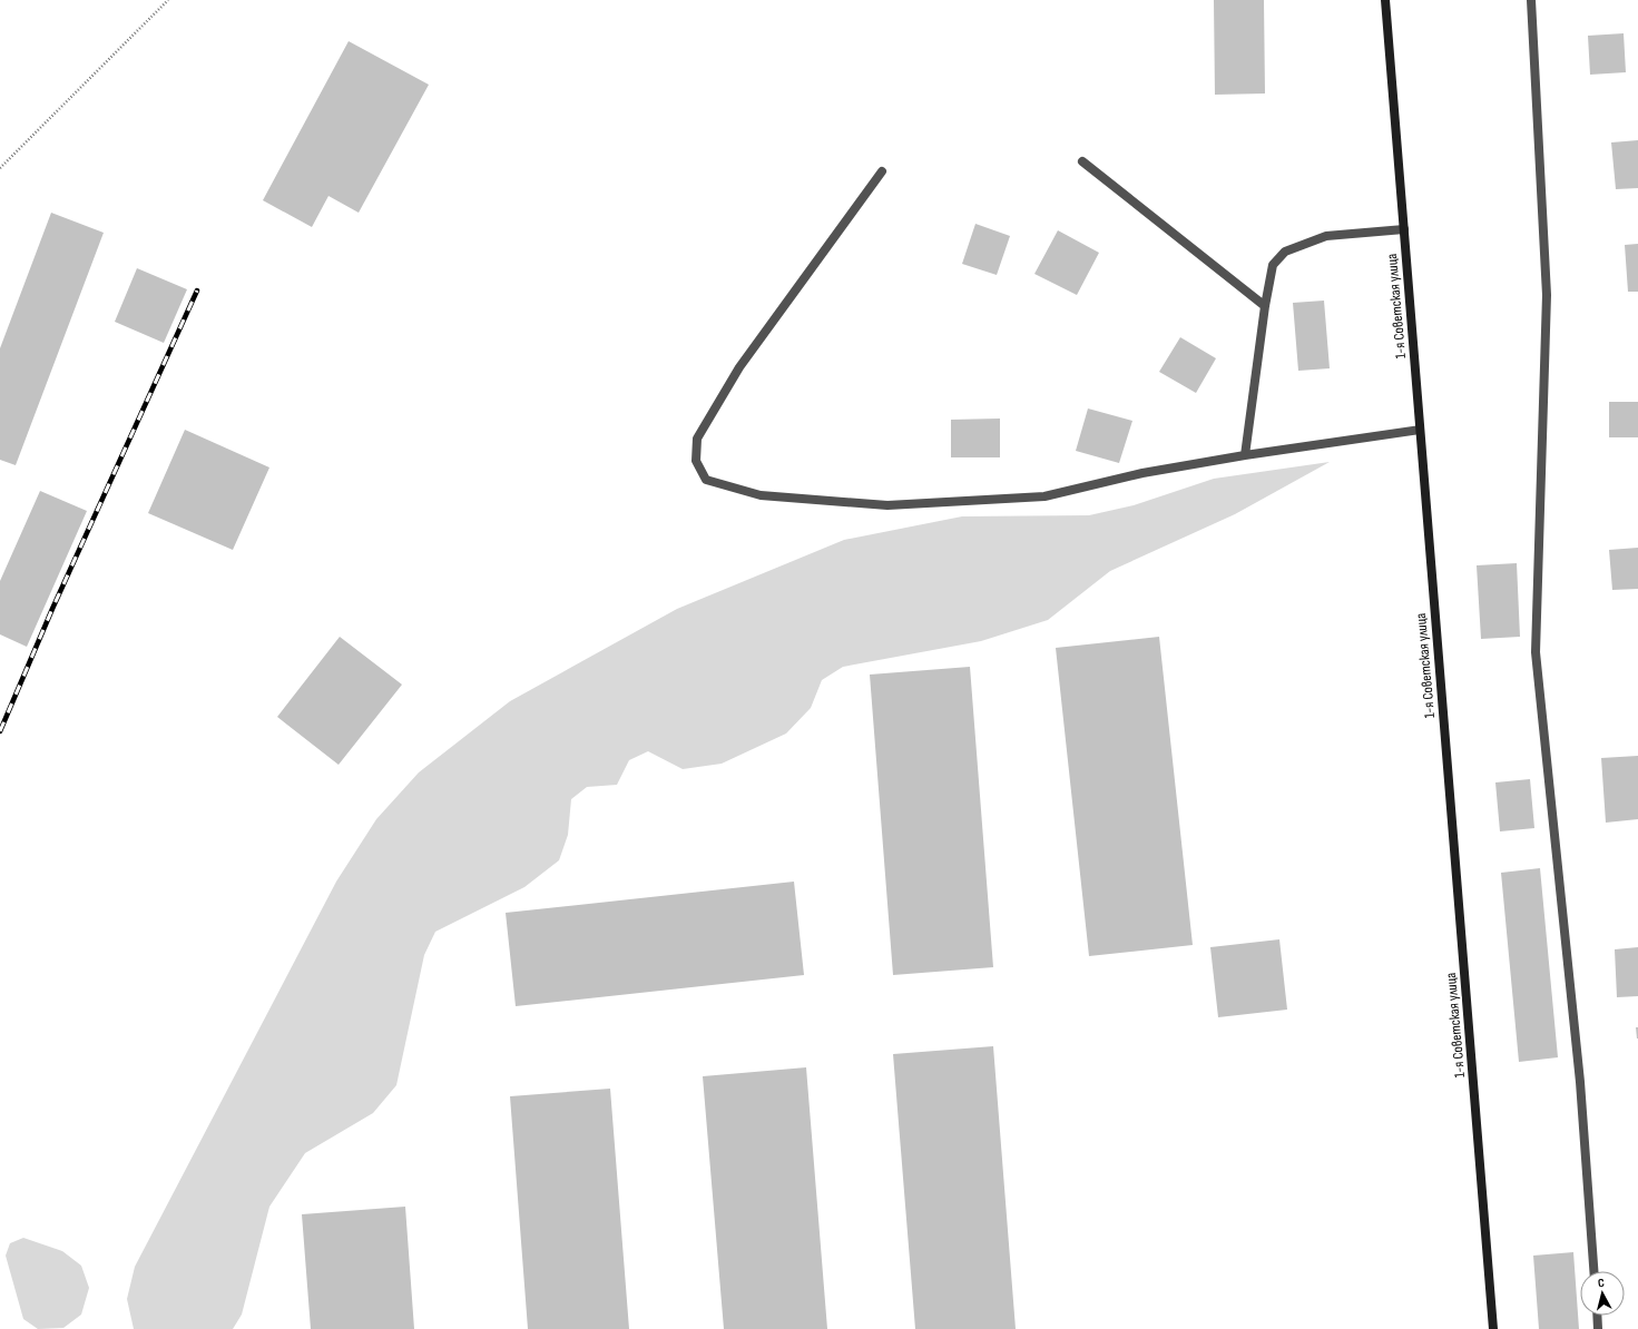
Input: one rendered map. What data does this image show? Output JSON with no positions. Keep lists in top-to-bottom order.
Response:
{
  "streets": {
    "street": ["1-я Советская улица"]
  },
  "north": "top"
}
